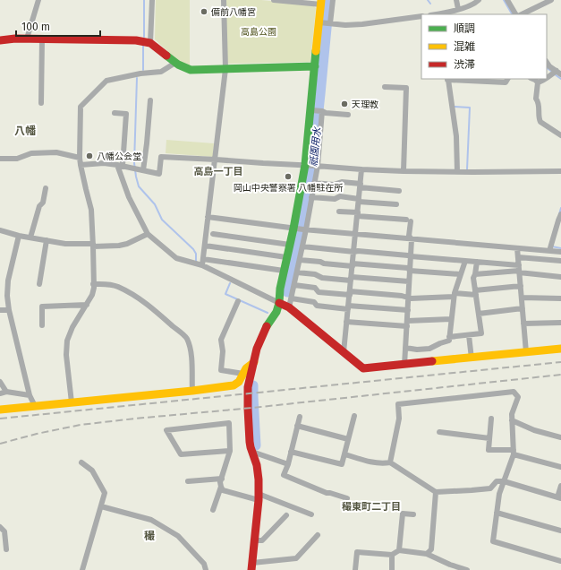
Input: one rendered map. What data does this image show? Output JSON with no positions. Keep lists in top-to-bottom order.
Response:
{
  "districts": [
    "八幡",
    "高島一丁目",
    "穝東町二丁目",
    "穝"
  ],
  "water": ["祇園用水"],
  "parks": ["高島公園"],
  "places": [
    "備前八幡宮",
    "天理教",
    "八幡公会堂",
    "岡山中央警察署 八幡駐在所"
  ],
  "legend": ["順調", "混雑", "渋滞"],
  "scale_bar": "100 m"
}
